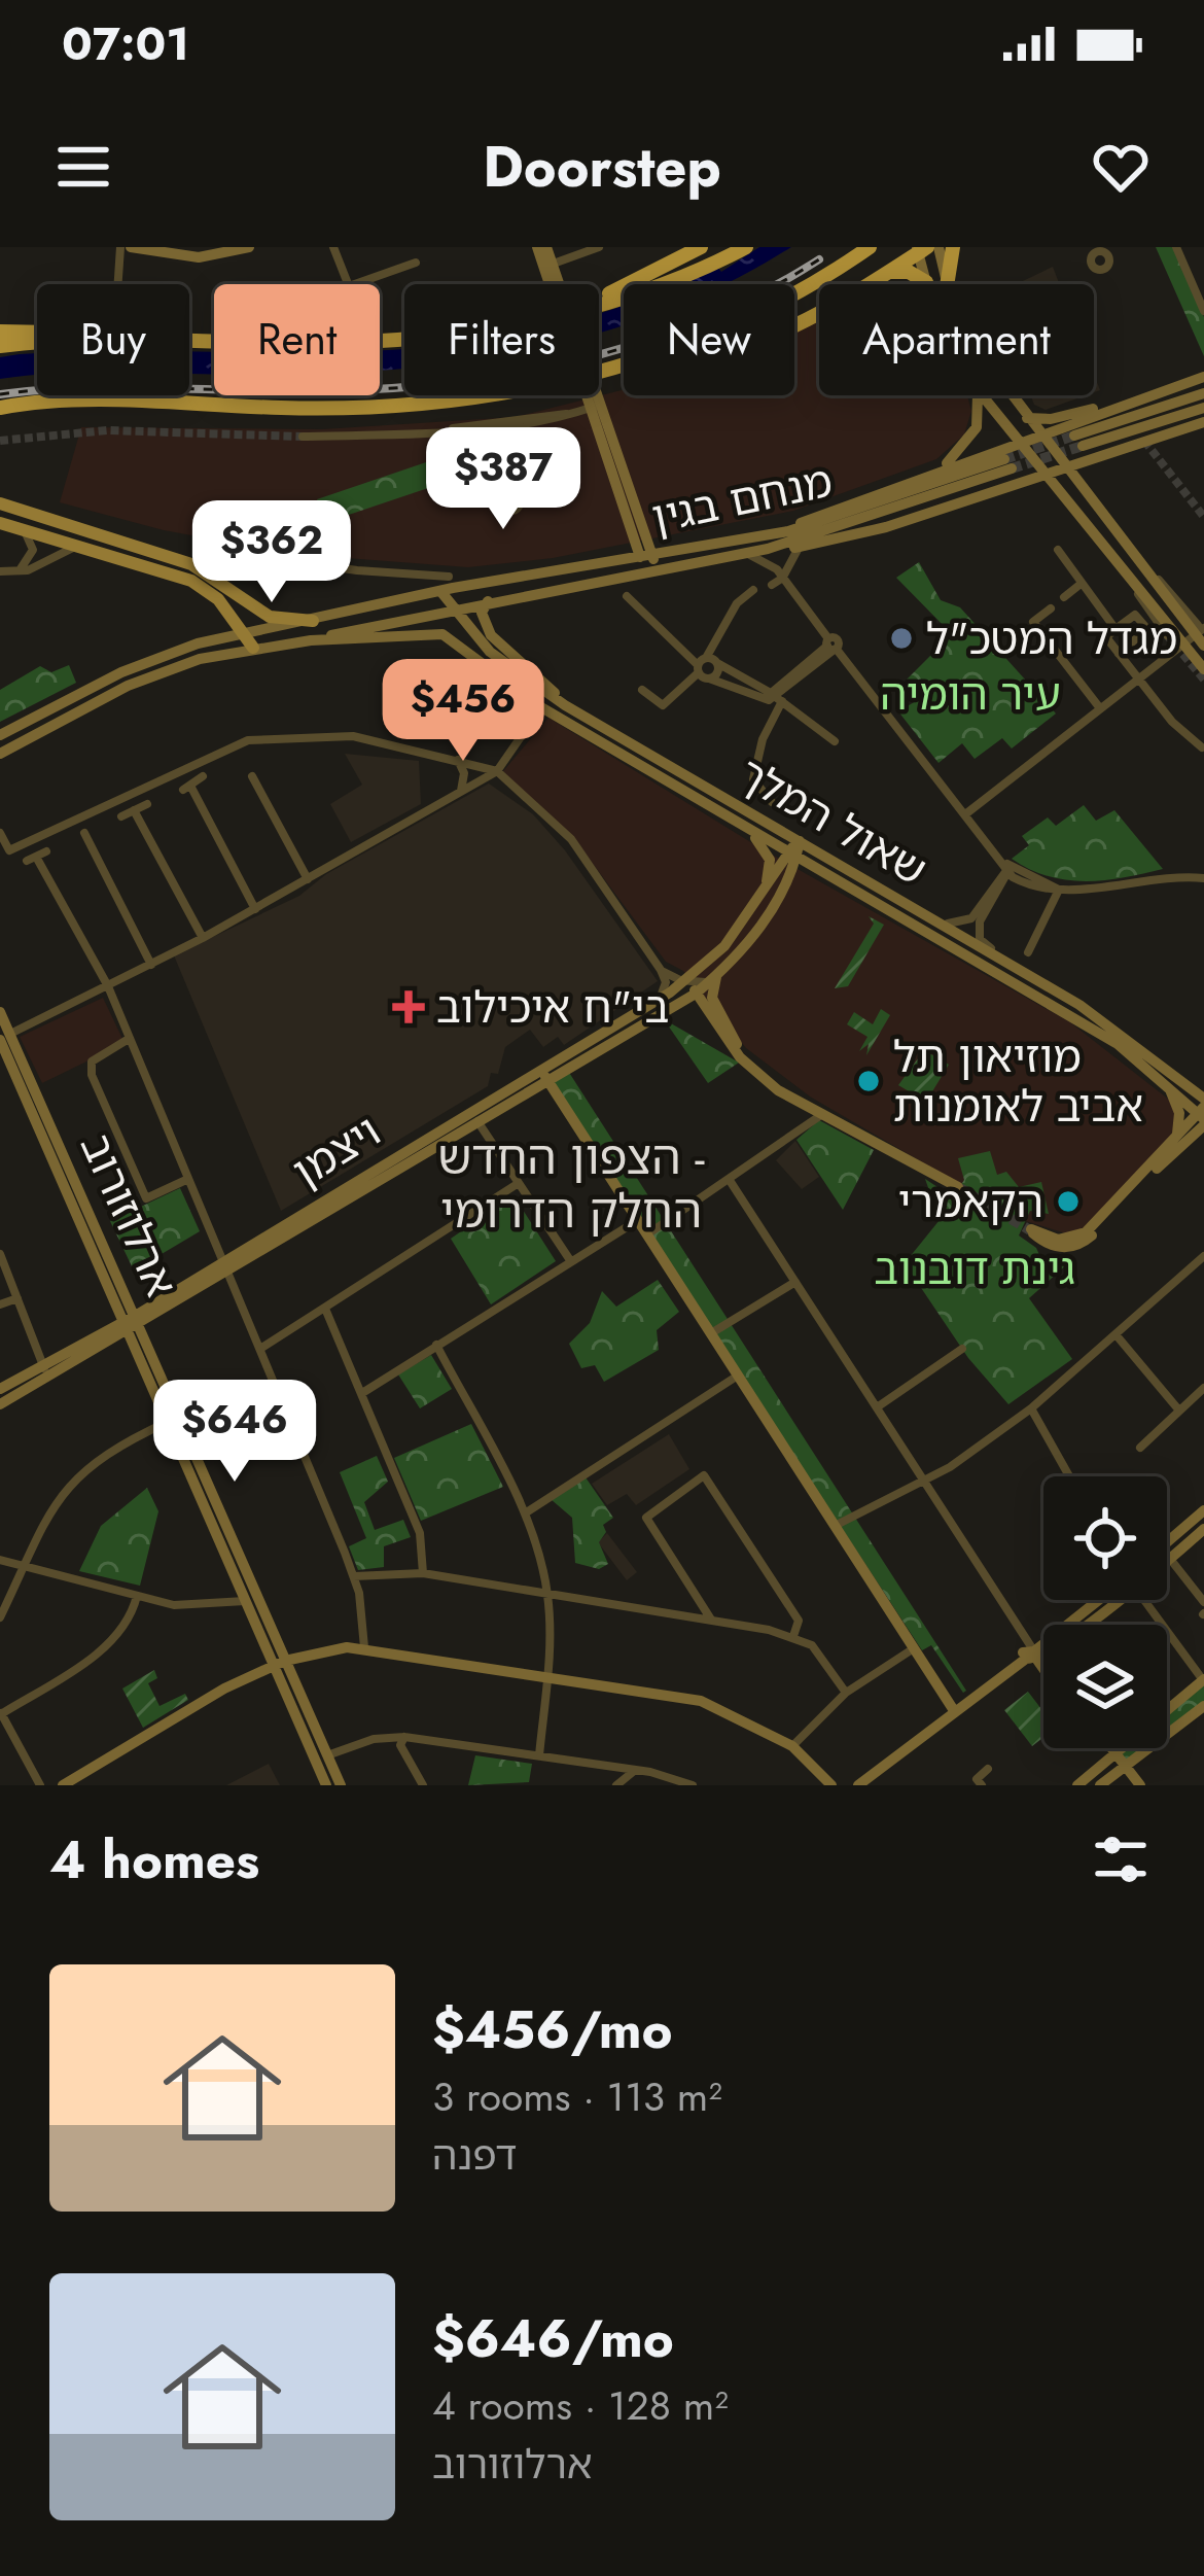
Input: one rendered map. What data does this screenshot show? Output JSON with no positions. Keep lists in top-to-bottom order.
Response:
{
  "streets": {
    "main road": ["מנחם בגין"],
    "street": ["שאול המלך", "ויצמן", "ארלוזורוב"]
  },
  "crossings": [
    ["מנחם בגין", "שאול המלך"],
    ["שאול המלך", "ויצמן"],
    ["ויצמן", "ארלוזורוב"]
  ],
  "districts": ["הצפון החדש - החלק הדרומי"],
  "parks": ["עיר הומיה", "גינת דובנוב"],
  "places": {
    "other": ["מגדל המטכ\"ל", "מוזיאון תל אביב לאומנות", "הקאמרי"],
    "health": ["בי\"ח איכילוב"]
  },
  "page": {
    "status": "07:01",
    "header": "Doorstep",
    "chip": [
      "Buy",
      "Rent",
      "Filters",
      "New",
      "Apartment"
    ],
    "price": [
      "$387",
      "$362",
      "$456",
      "$646"
    ],
    "heading": "4 homes",
    "list": [
      {
        "name": "$456/mo",
        "note": "3 rooms · 113 m² · דפנה"
      },
      {
        "name": "$646/mo",
        "note": "4 rooms · 128 m² · ארלוזורוב"
      }
    ]
  }
}
